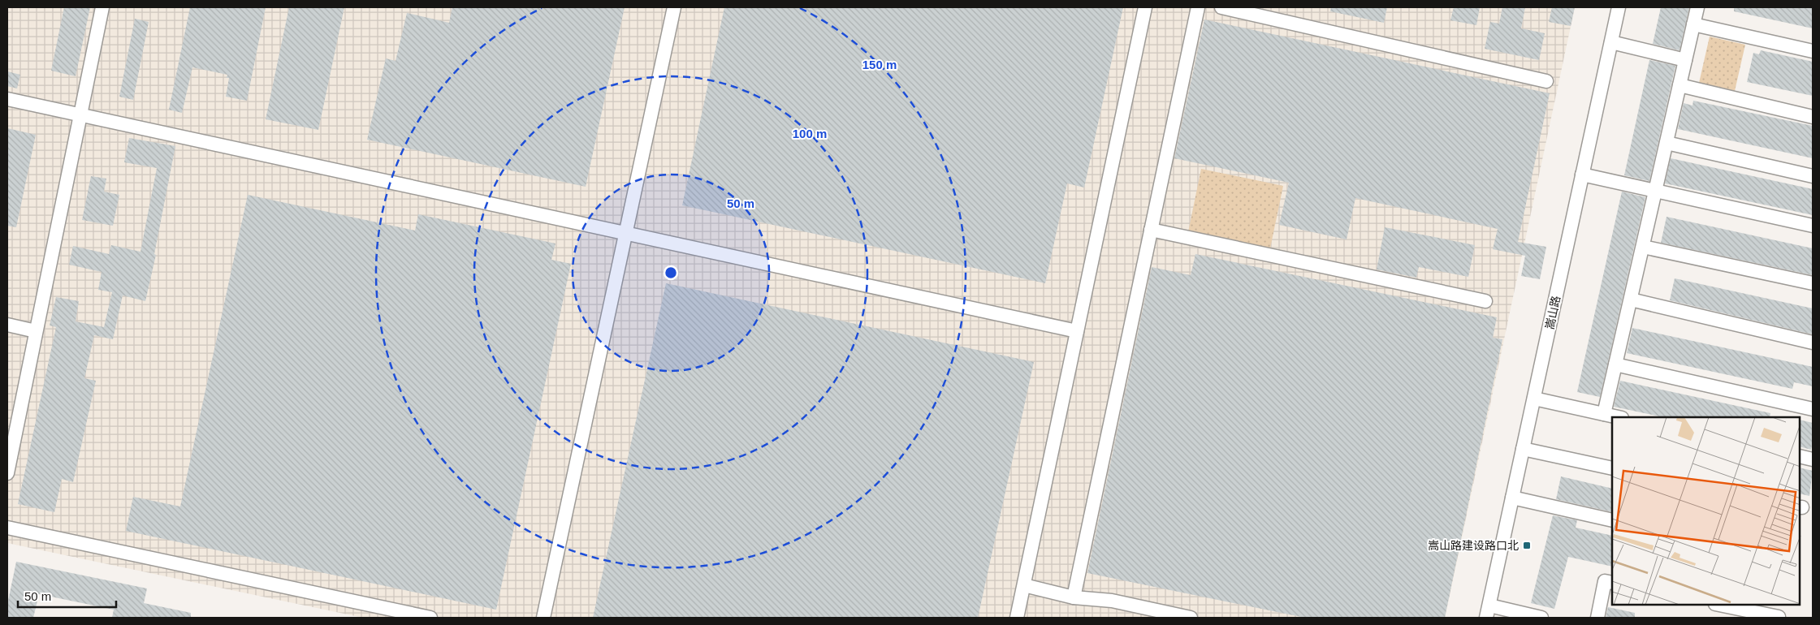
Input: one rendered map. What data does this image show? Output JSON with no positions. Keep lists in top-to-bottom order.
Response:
{
  "streets": {
    "street": ["嵩山路"]
  },
  "places": {
    "transit": ["嵩山路建设路口北"]
  },
  "scale_bar": "50 m",
  "rings": ["150 m", "100 m", "50 m"]
}
